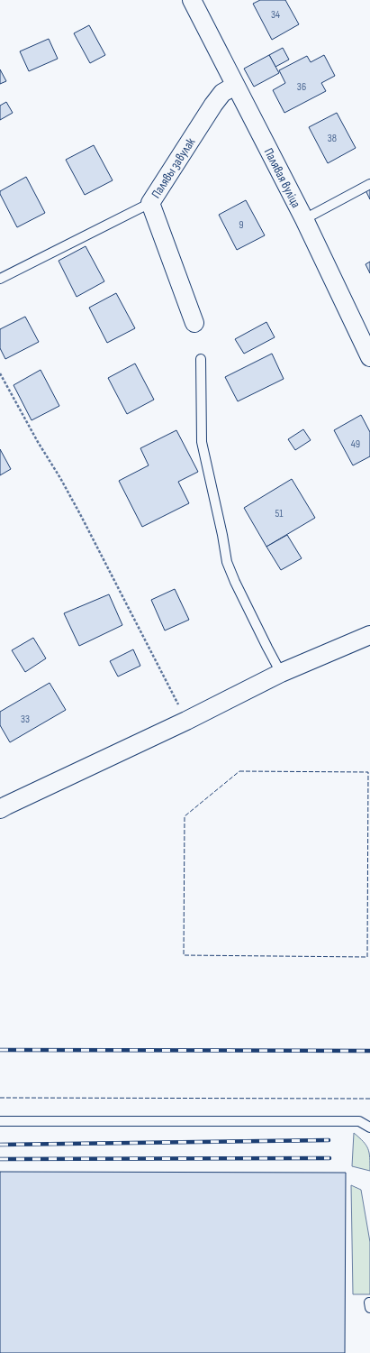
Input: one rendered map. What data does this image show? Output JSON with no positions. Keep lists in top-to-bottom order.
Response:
{
  "streets": {
    "street": ["Палявы завулак", "Палявая вуліца"]
  },
  "crossings": [
    ["Палявы завулак", "Палявая вуліца"]
  ],
  "house_numbers": [
    "34",
    "36",
    "38",
    "9",
    "49",
    "51",
    "33"
  ]
}
